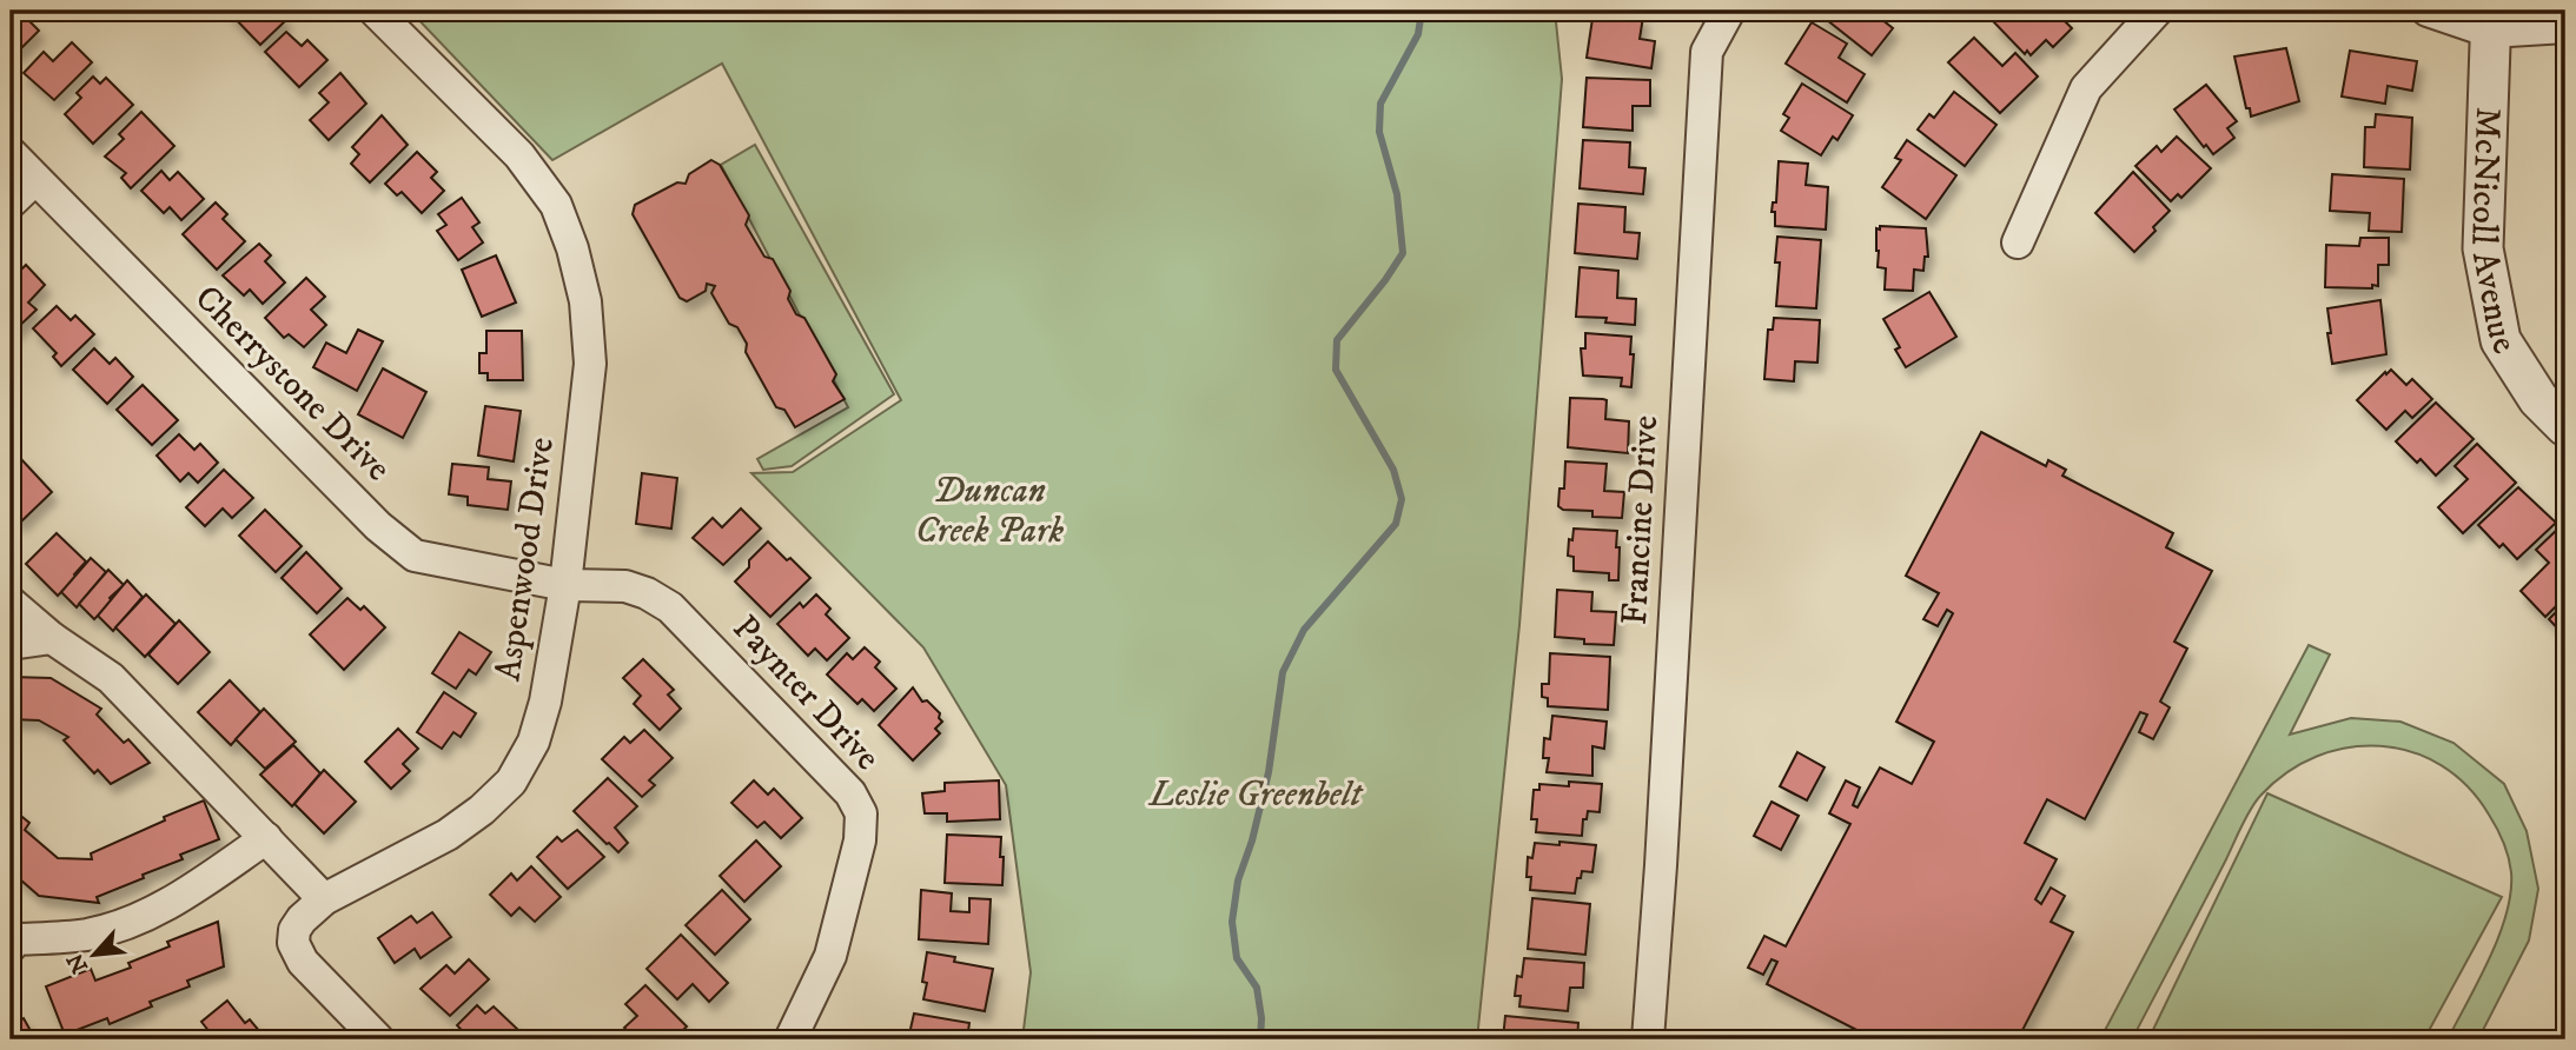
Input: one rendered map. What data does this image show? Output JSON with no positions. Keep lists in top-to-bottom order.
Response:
{
  "streets": {
    "street": [
      "McNicoll Avenue",
      "Cherrystone Drive",
      "Francine Drive",
      "Aspenwood Drive",
      "Paynter Drive"
    ]
  },
  "crossings": [
    ["Cherrystone Drive", "Aspenwood Drive"],
    ["Cherrystone Drive", "Paynter Drive"],
    ["Aspenwood Drive", "Paynter Drive"]
  ],
  "parks": ["Duncan Creek Park", "Leslie Greenbelt"],
  "north": "bottom left"
}
